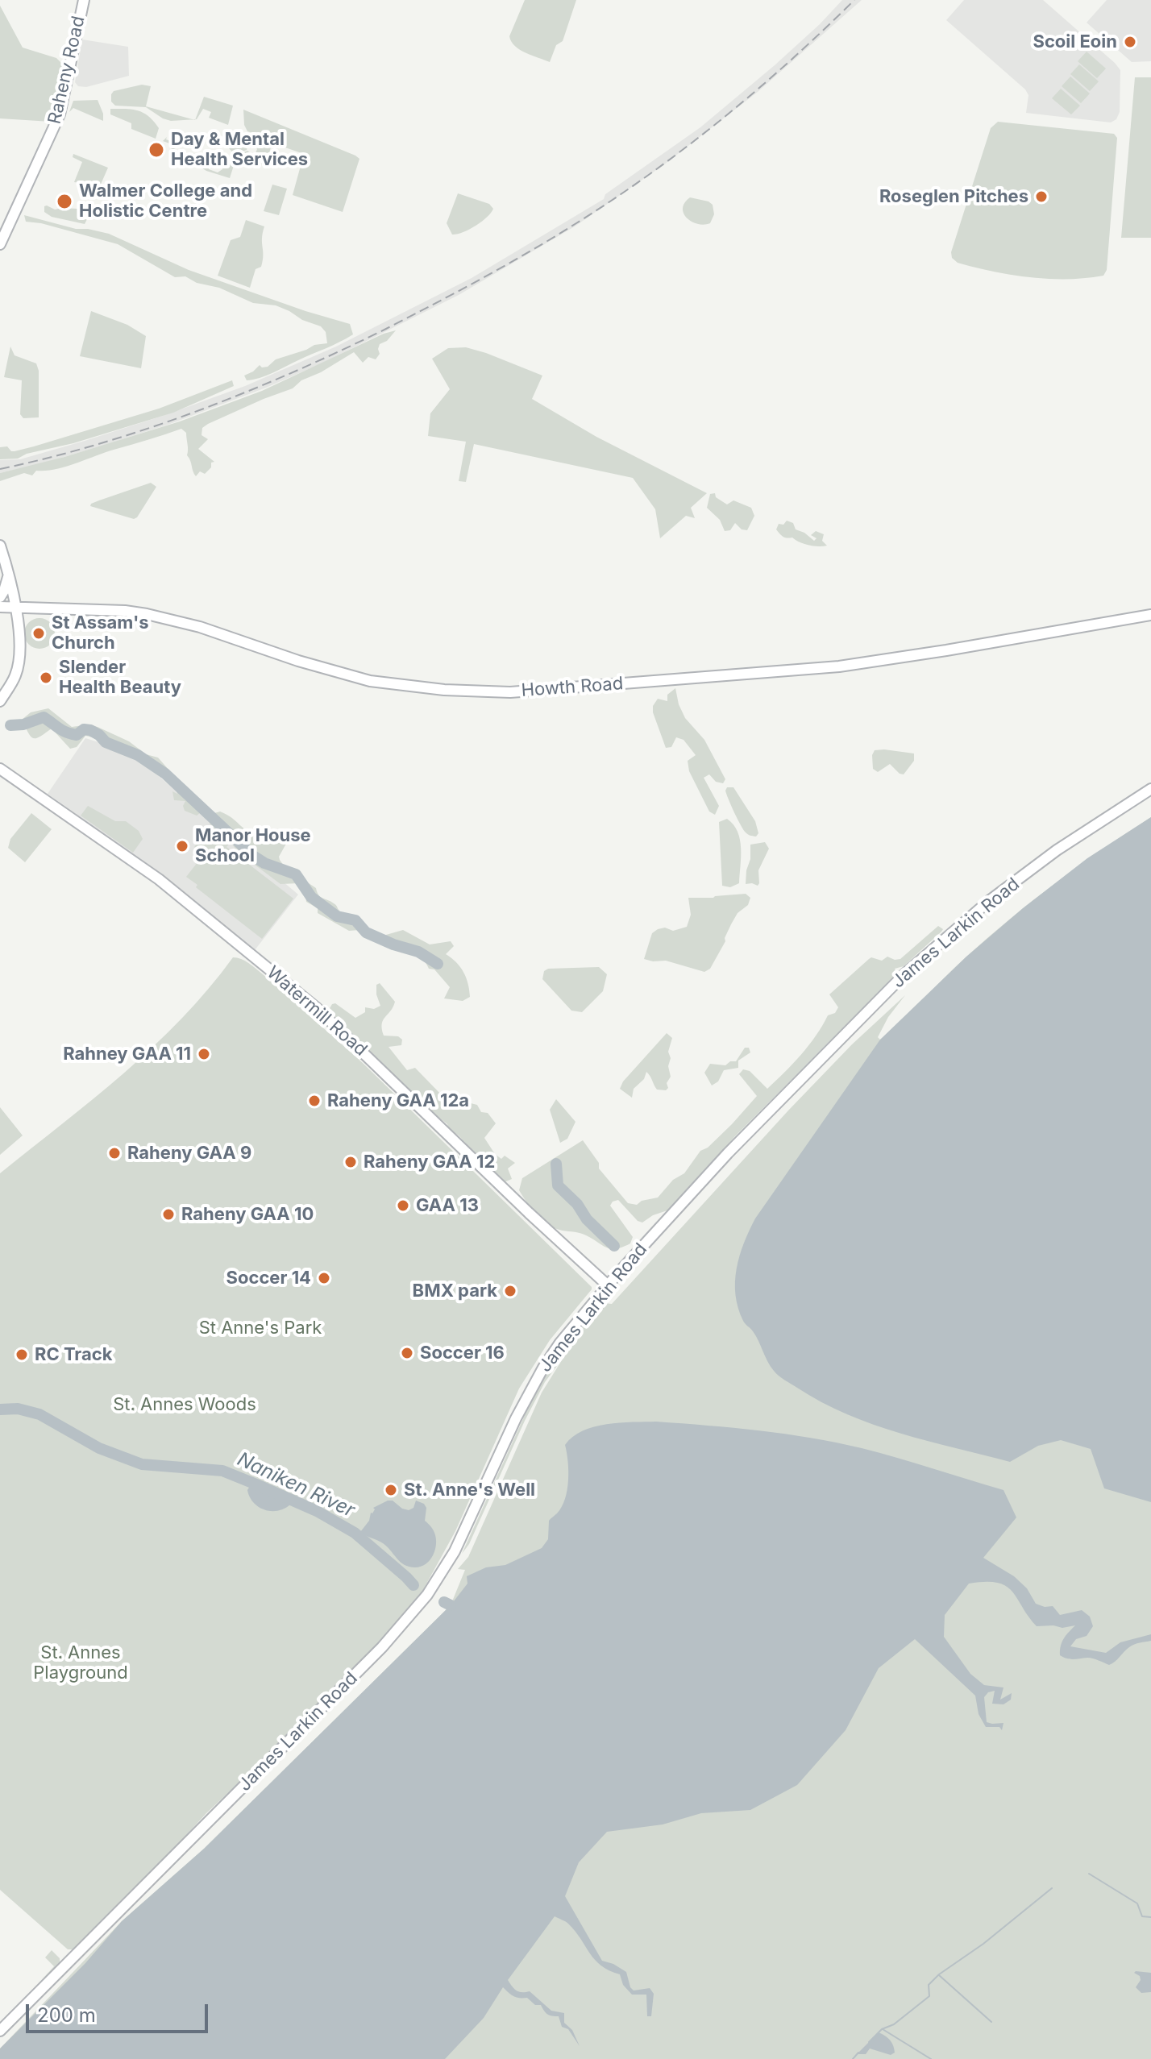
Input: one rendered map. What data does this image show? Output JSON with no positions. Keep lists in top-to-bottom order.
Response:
{
  "streets": {
    "main road": [
      "Raheny Road",
      "Howth Road",
      "James Larkin Road",
      "Watermill Road"
    ]
  },
  "crossings": [
    ["James Larkin Road", "Watermill Road"]
  ],
  "water": ["Naniken River"],
  "parks": ["St Anne's Park", "St. Annes Woods", "St. Annes Playground"],
  "places": [
    "Scoil Eoin",
    "Day & Mental Health Services",
    "Roseglen Pitches",
    "Walmer College and Holistic Centre",
    "St Assam's Church",
    "Slender Health Beauty",
    "Manor House School",
    "Rahney GAA 11",
    "Raheny GAA 12a",
    "Raheny GAA 9",
    "Raheny GAA 12",
    "GAA 13",
    "Raheny GAA 10",
    "Soccer 14",
    "BMX park",
    "Soccer 16",
    "RC Track",
    "St. Anne's Well"
  ],
  "scale_bar": "200 m"
}
